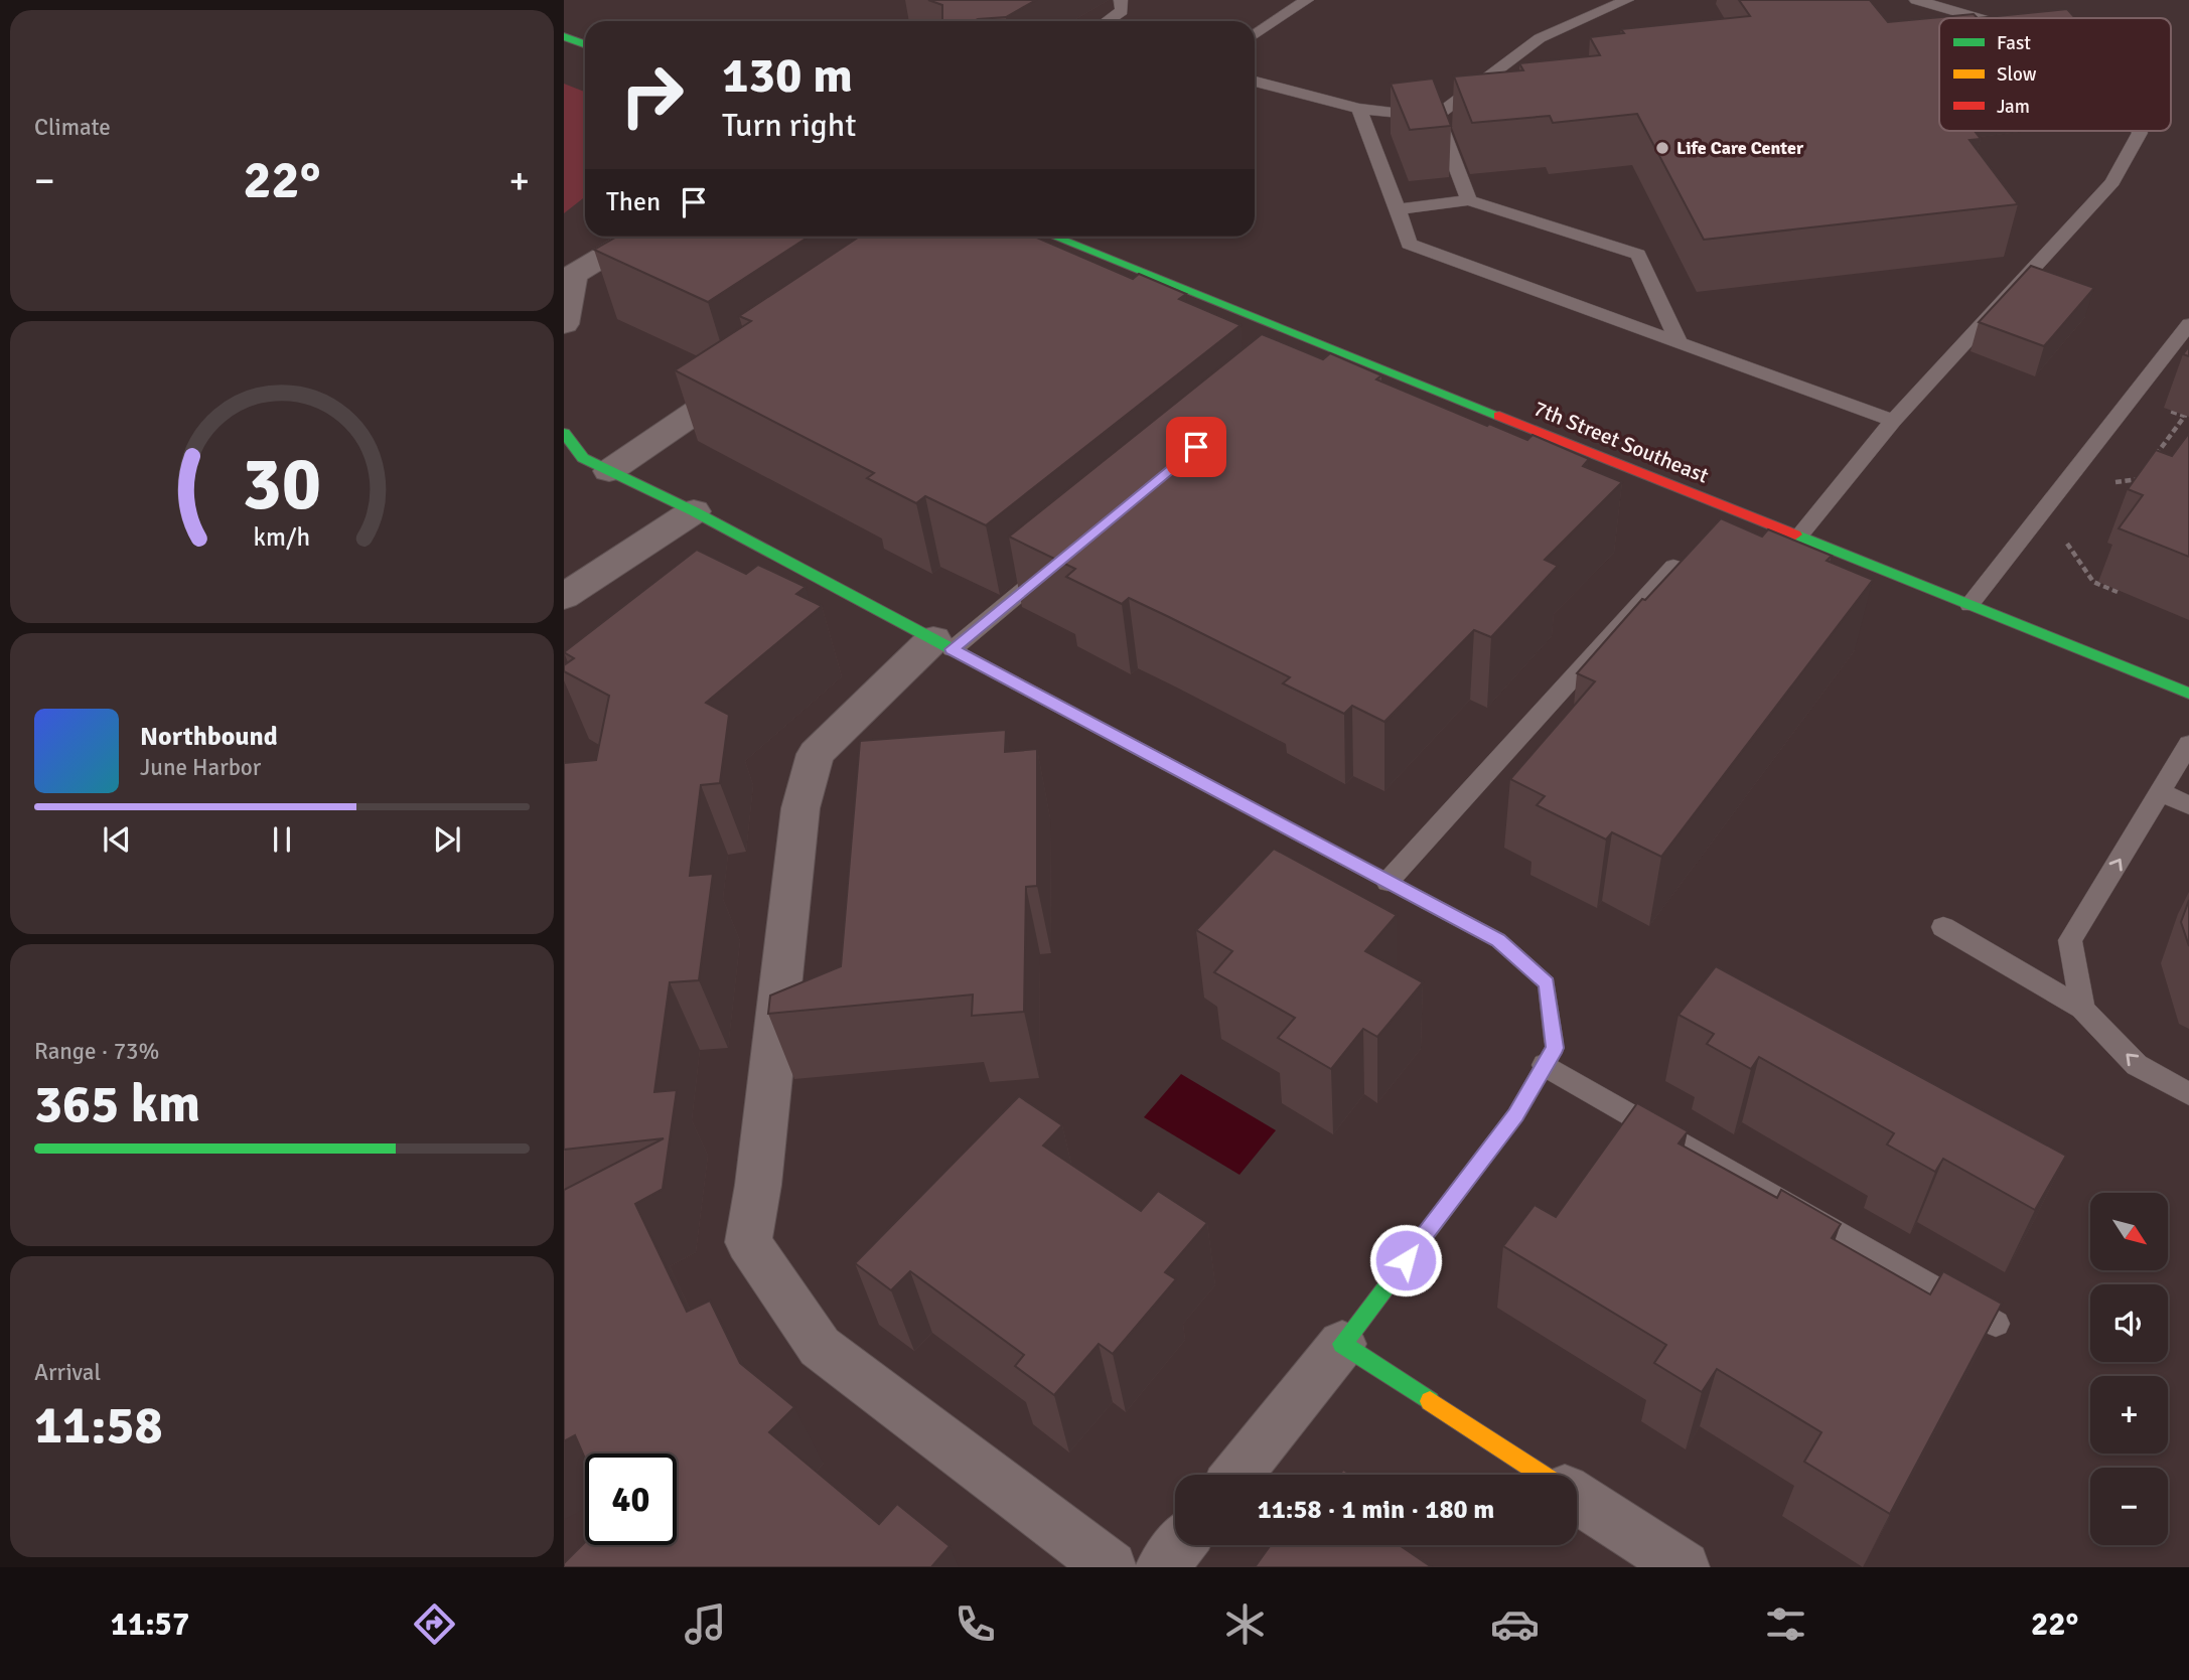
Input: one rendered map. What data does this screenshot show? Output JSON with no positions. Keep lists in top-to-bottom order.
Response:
{
  "streets": {
    "street": ["7th Street Southeast"]
  },
  "places": ["Life Care Center"],
  "legend": ["Fast", "Slow", "Jam"],
  "north": "bottom right",
  "page": {
    "tile": [
      "Climate",
      ["Range · 73%", "365 km"],
      ["Arrival", "11:58"]
    ],
    "turn": ["130 m", "Turn right"],
    "heat": ["−", "22°", "+"],
    "then": "Then",
    "song": ["Northbound", "June Harbor"],
    "map_buttons": ["+", "−"],
    "limit": "40",
    "trip": "11:58 · 1 min · 180 m",
    "tabs": ["11:57", "22°"],
    "gauge": ["30", "km/h"]
  }
}
